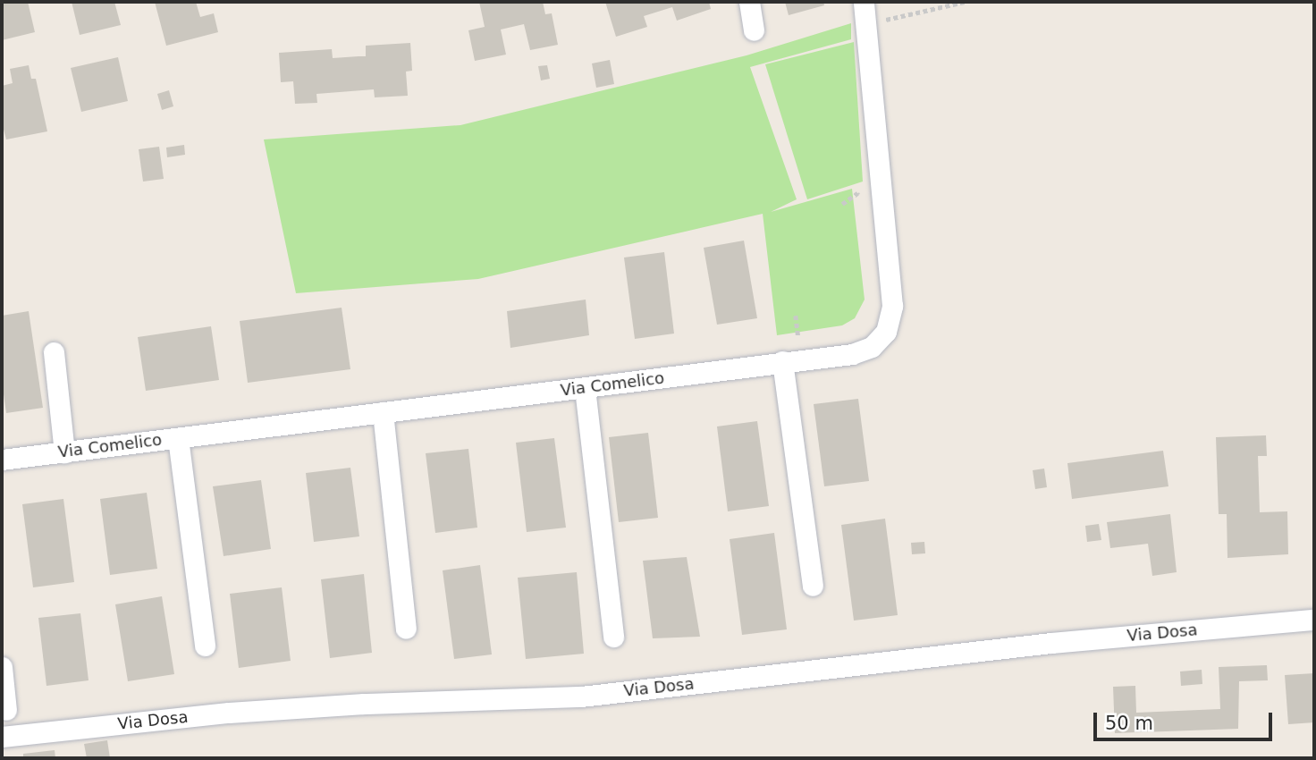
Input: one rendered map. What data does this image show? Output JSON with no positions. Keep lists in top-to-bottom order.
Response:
{
  "streets": {
    "street": ["Via Comelico", "Via Dosa"]
  },
  "scale_bar": "50 m"
}
